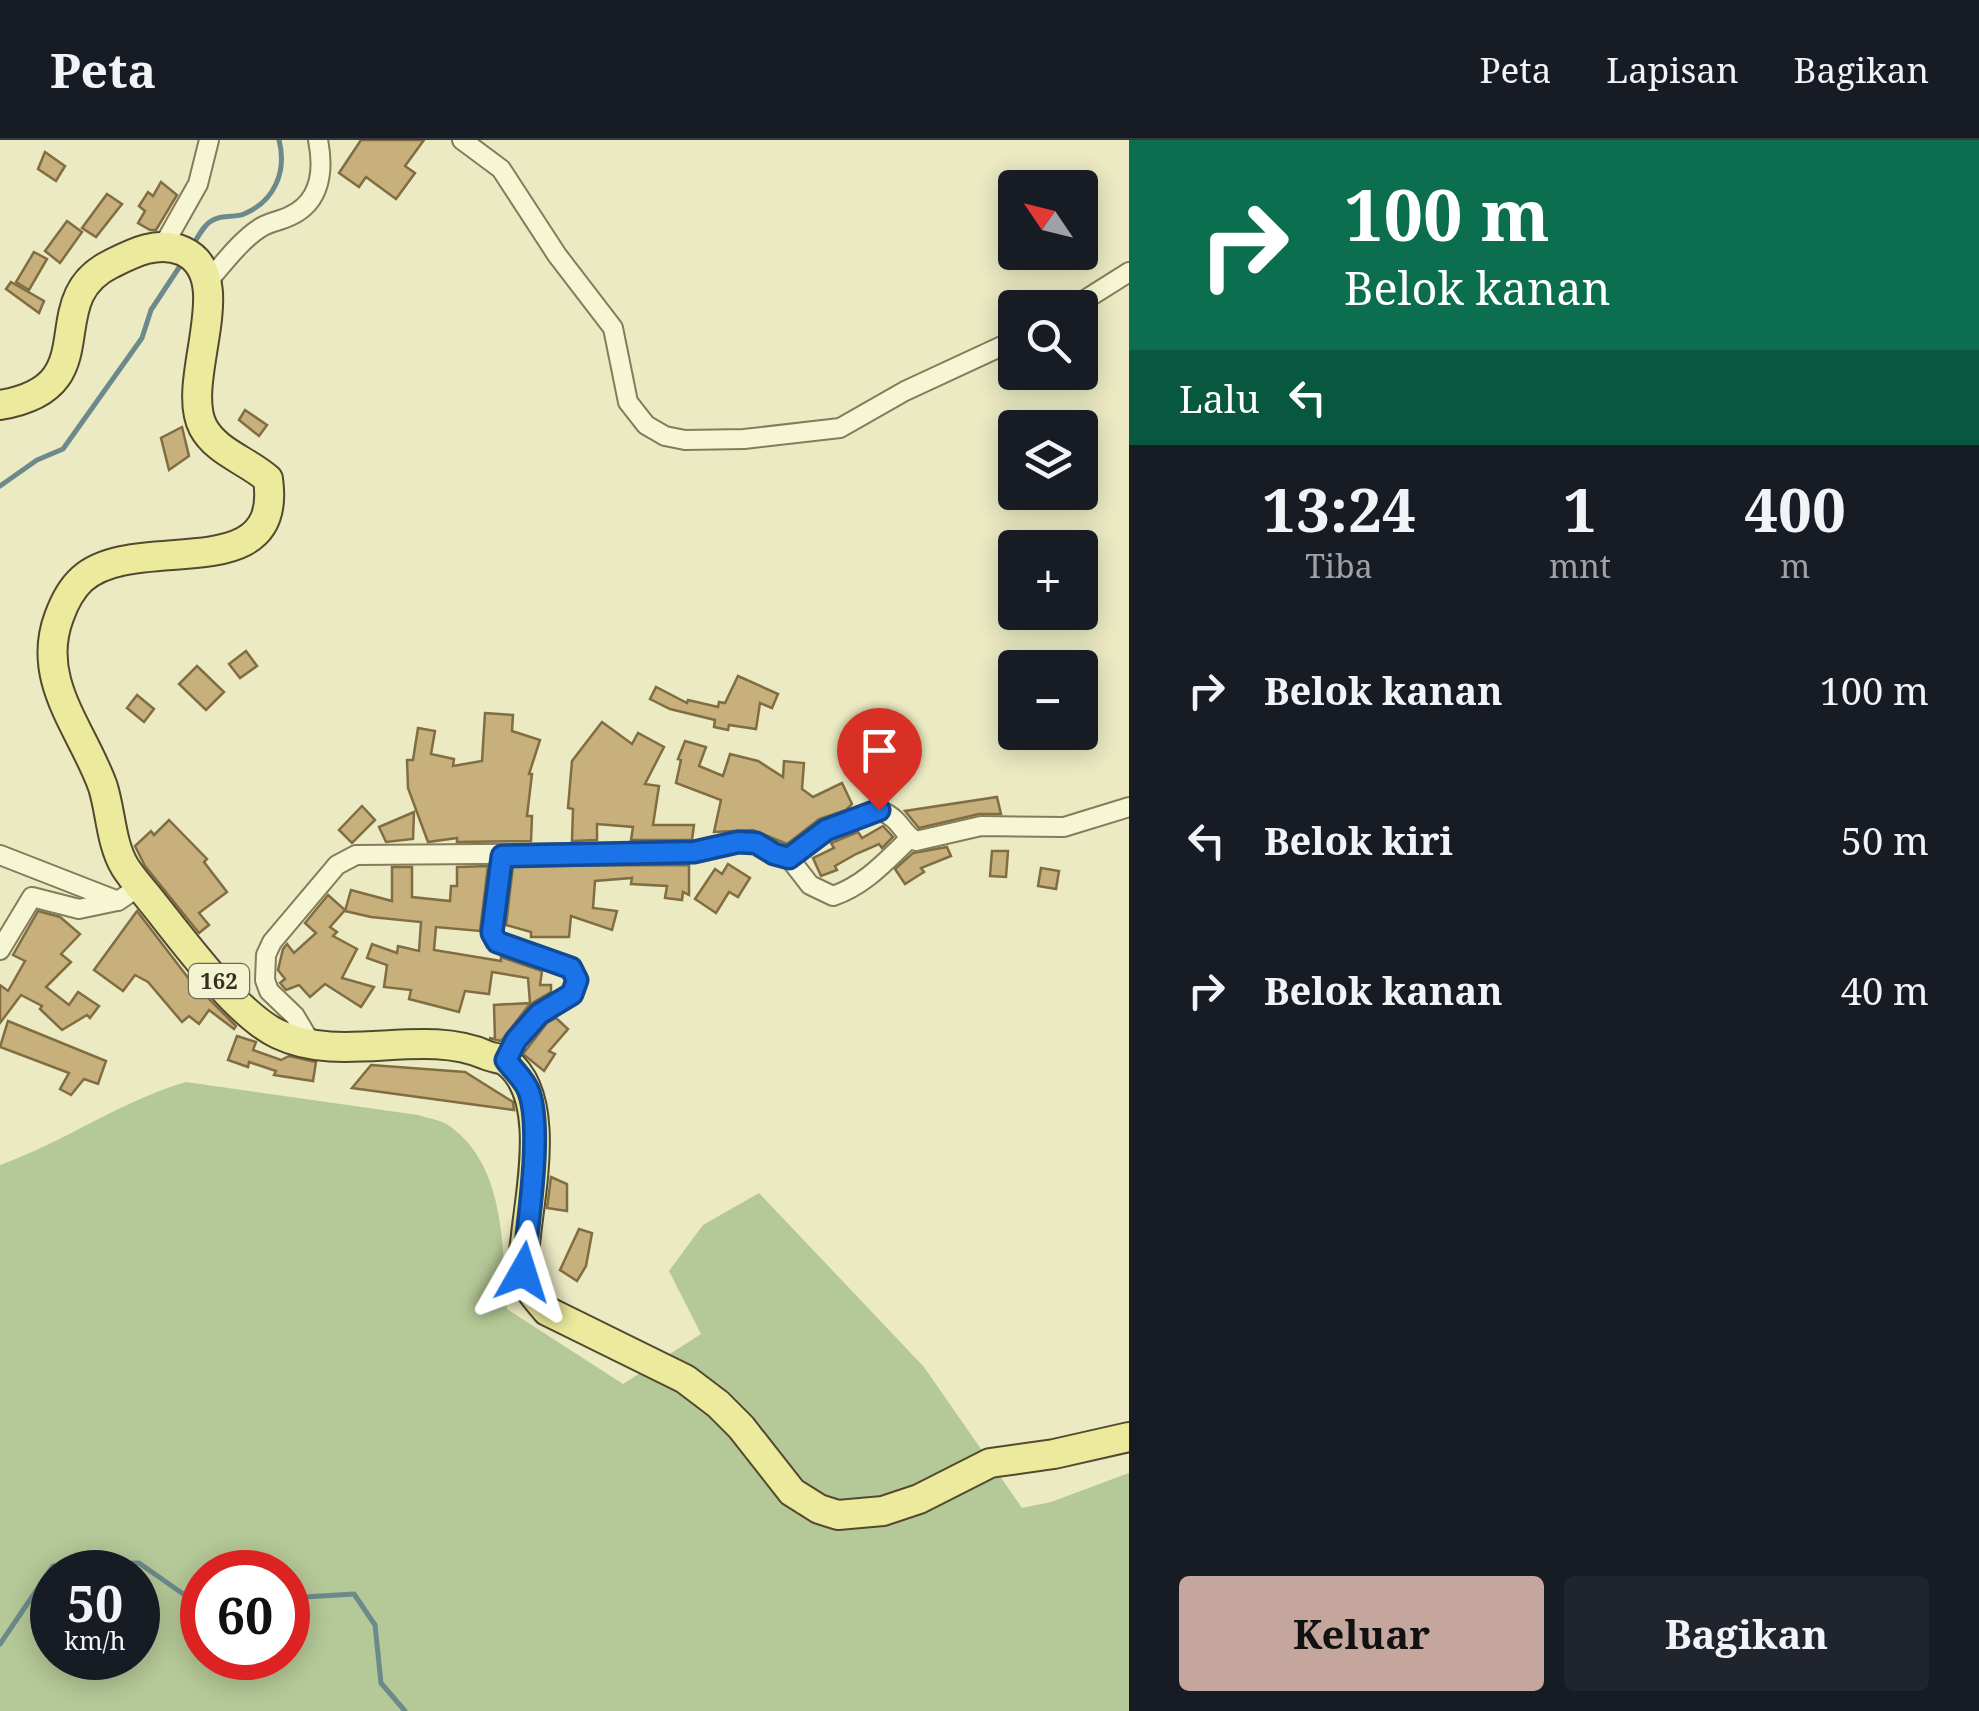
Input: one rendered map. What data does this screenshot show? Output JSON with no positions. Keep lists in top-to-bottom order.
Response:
{
  "streets": {
    "main road": ["162"]
  },
  "north": "top left",
  "page": {
    "header": "Peta",
    "nav": ["Peta", "Lapisan", "Bagikan"],
    "turn": ["100 m", "Belok kanan"],
    "map_buttons": ["+", "−"],
    "then": "Lalu",
    "eta": [
      "13:24",
      "Tiba",
      "1",
      "mnt",
      "400",
      "m"
    ],
    "list": [
      {
        "name": "Belok kanan",
        "value": "100 m"
      },
      {
        "name": "Belok kiri",
        "value": "50 m"
      },
      {
        "name": "Belok kanan",
        "value": "40 m"
      }
    ],
    "speed": "50 km/h",
    "limit": "60",
    "buttons": ["Keluar", "Bagikan"]
  }
}
